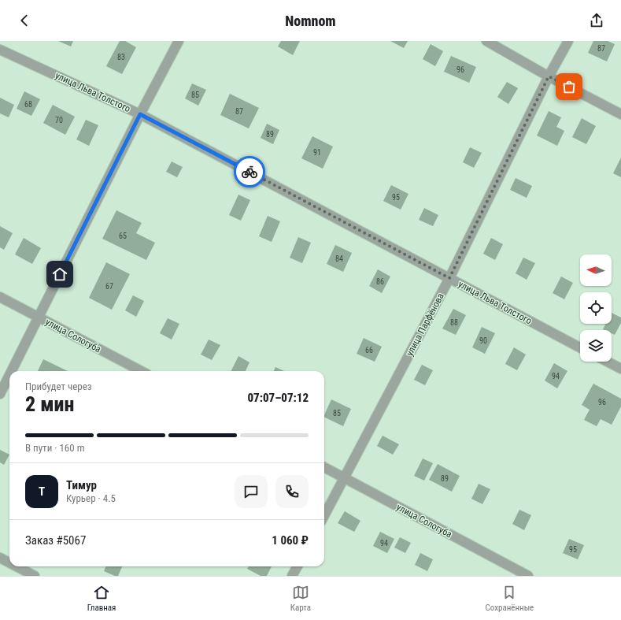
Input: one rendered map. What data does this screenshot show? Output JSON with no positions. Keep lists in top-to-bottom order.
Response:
{
  "streets": {
    "street": ["улица Льва Толстого", "улица Парфёнова", "улица Сологуба"]
  },
  "crossings": [
    ["улица Льва Толстого", "улица Парфёнова"],
    ["улица Парфёнова", "улица Сологуба"]
  ],
  "house_numbers": [
    "87",
    "83",
    "96",
    "85",
    "68",
    "87",
    "70",
    "89",
    "91",
    "95",
    "65",
    "84",
    "86",
    "67",
    "88",
    "90",
    "66",
    "94",
    "96",
    "85",
    "89",
    "94",
    "95"
  ],
  "north": "left",
  "page": {
    "header": "Nomnom",
    "heading": ["2 мин", "Прибудет через", "07:07–07:12"],
    "panel": [
      "Тимур",
      "Курьер · 4.5",
      "Заказ #5067",
      "1 060 ₽"
    ],
    "bar": "В пути · 160 m",
    "round": "Т",
    "tabs": ["Главная", "Карта", "Сохранённые"]
  }
}
